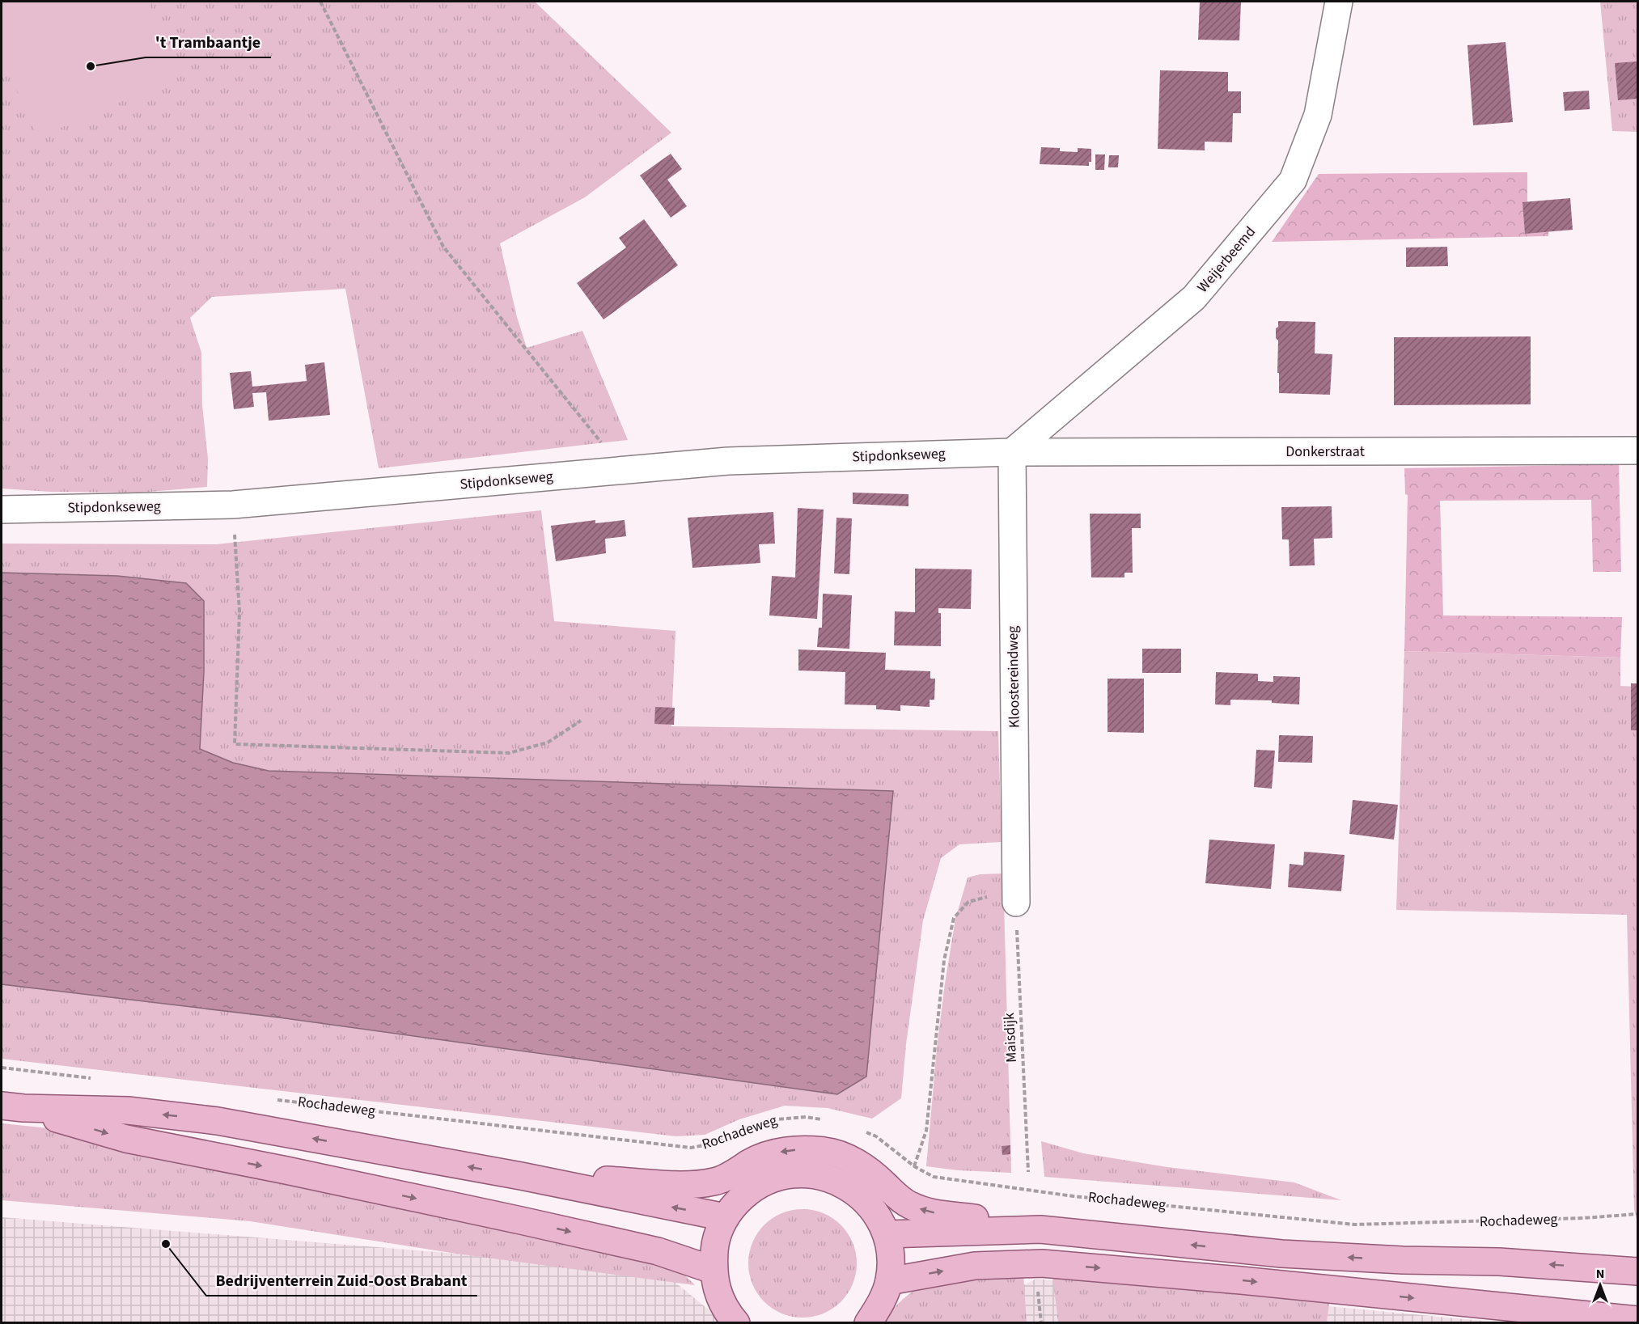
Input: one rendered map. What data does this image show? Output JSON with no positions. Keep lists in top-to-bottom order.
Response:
{
  "streets": {
    "street": [
      "Weijerbeemd",
      "Donkerstraat",
      "Stipdonkseweg",
      "Kloostereindweg"
    ],
    "path": ["Maisdijk", "Rochadeweg"]
  },
  "crossings": [
    ["Weijerbeemd", "Donkerstraat"],
    ["Weijerbeemd", "Stipdonkseweg"],
    ["Weijerbeemd", "Kloostereindweg"],
    ["Donkerstraat", "Stipdonkseweg"],
    ["Donkerstraat", "Kloostereindweg"],
    ["Stipdonkseweg", "Kloostereindweg"],
    ["Kloostereindweg", "Maisdijk"]
  ],
  "places": ["'t Trambaantje", "Bedrijventerrein Zuid-Oost Brabant"],
  "north": "top"
}
